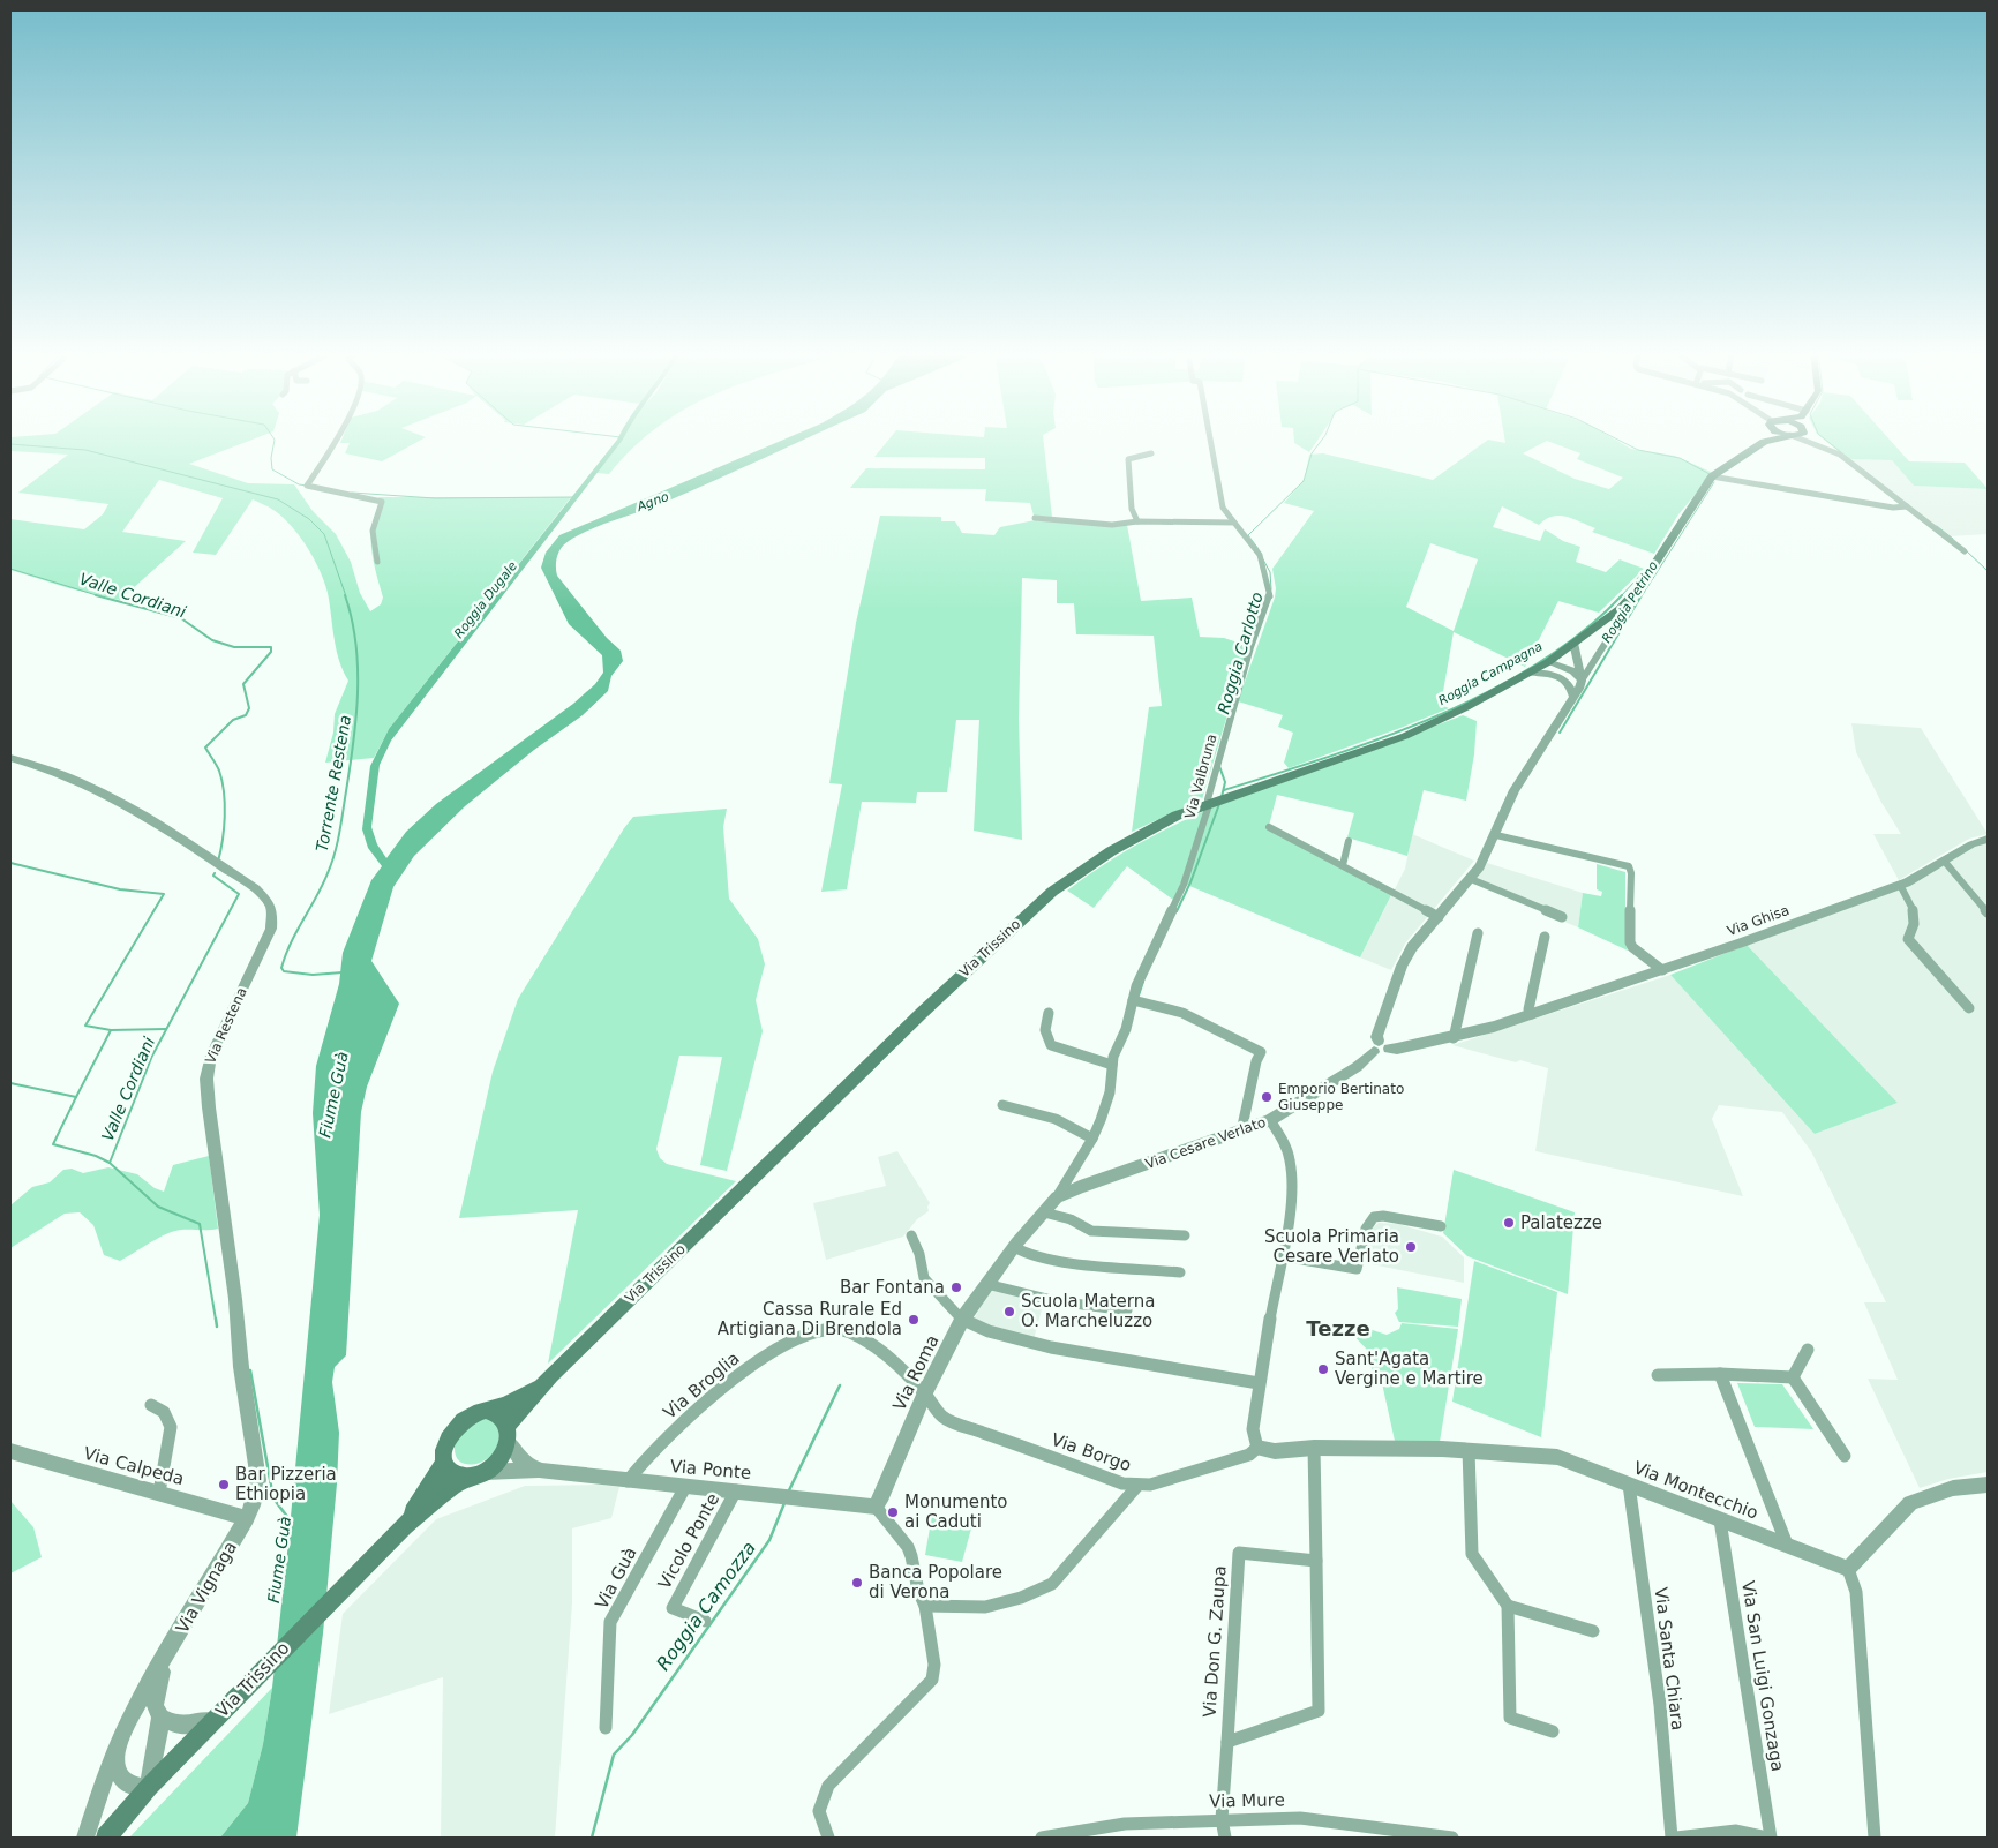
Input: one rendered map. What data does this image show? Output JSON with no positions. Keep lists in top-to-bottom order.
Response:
{
  "streets": {
    "main road": ["Via Trissino"],
    "street": [
      "Via Valbruna",
      "Via Ghisa",
      "Via Restena",
      "Via Cesare Verlato",
      "Via Roma",
      "Via Broglia",
      "Via Borgo",
      "Via Calpeda",
      "Via Ponte",
      "Via Montecchio",
      "Vicolo Ponte",
      "Via Guà",
      "Via Vignaga",
      "Via Don G. Zaupa",
      "Via Santa Chiara",
      "Via San Luigi Gonzaga",
      "Via Mure"
    ]
  },
  "crossings": [
    ["Via Valbruna", "Via Trissino"],
    ["Via Valbruna", "Via Roma"],
    ["Via Ghisa", "Via Cesare Verlato"],
    ["Via Trissino", "Via Ponte"],
    ["Via Trissino", "Via Vignaga"],
    ["Via Restena", "Via Calpeda"],
    ["Via Restena", "Via Vignaga"],
    ["Via Cesare Verlato", "Via Roma"],
    ["Via Roma", "Via Broglia"],
    ["Via Roma", "Via Borgo"],
    ["Via Roma", "Via Ponte"],
    ["Via Broglia", "Via Borgo"],
    ["Via Broglia", "Via Ponte"],
    ["Via Borgo", "Via Montecchio"],
    ["Via Calpeda", "Via Vignaga"],
    ["Via Ponte", "Vicolo Ponte"],
    ["Via Ponte", "Via Guà"],
    ["Via Montecchio", "Via Santa Chiara"],
    ["Via Montecchio", "Via San Luigi Gonzaga"],
    ["Via Don G. Zaupa", "Via Mure"]
  ],
  "districts": ["Tezze"],
  "water": [
    "Agno",
    "Valle Cordiani",
    "Roggia Dugale",
    "Roggia Petrino",
    "Roggia Carlotto",
    "Roggia Campagna",
    "Torrente Restena",
    "Fiume Guà",
    "Roggia Camozza"
  ],
  "places": [
    "Emporio Bertinato Giuseppe",
    "Palatezze",
    "Scuola Primaria Cesare Verlato",
    "Bar Fontana",
    "Scuola Materna O. Marcheluzzo",
    "Cassa Rurale Ed Artigiana Di Brendola",
    "Sant'Agata Vergine e Martire",
    "Bar Pizzeria Ethiopia",
    "Monumento ai Caduti",
    "Banca Popolare di Verona"
  ]
}
